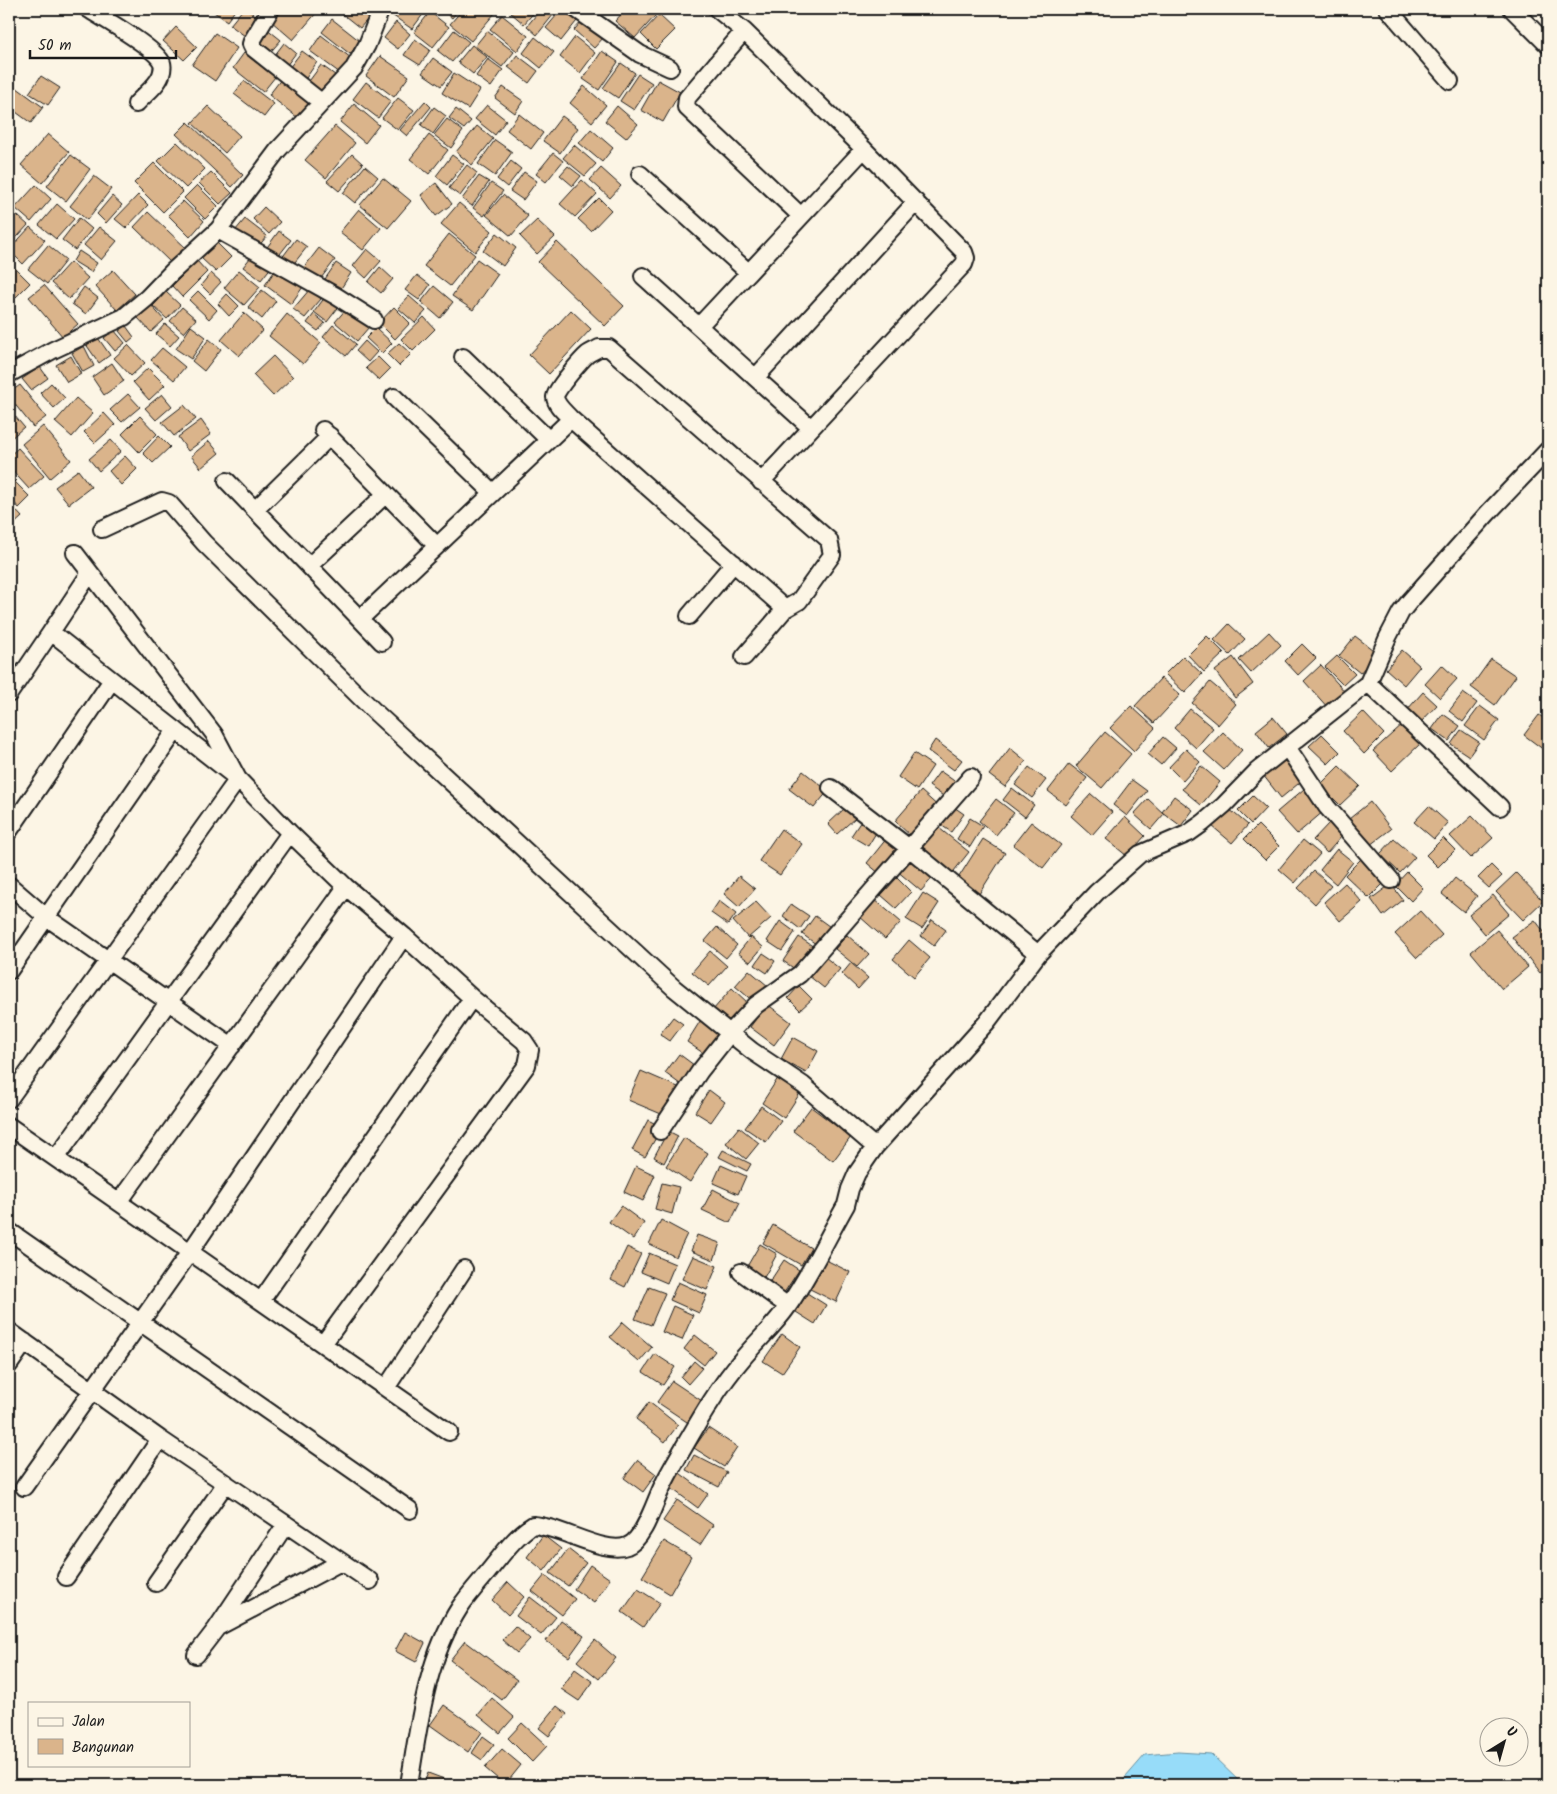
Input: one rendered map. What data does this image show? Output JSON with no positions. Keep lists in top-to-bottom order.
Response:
{
  "legend": ["Jalan", "Bangunan"],
  "scale_bar": "50 m",
  "north": "top right"
}
